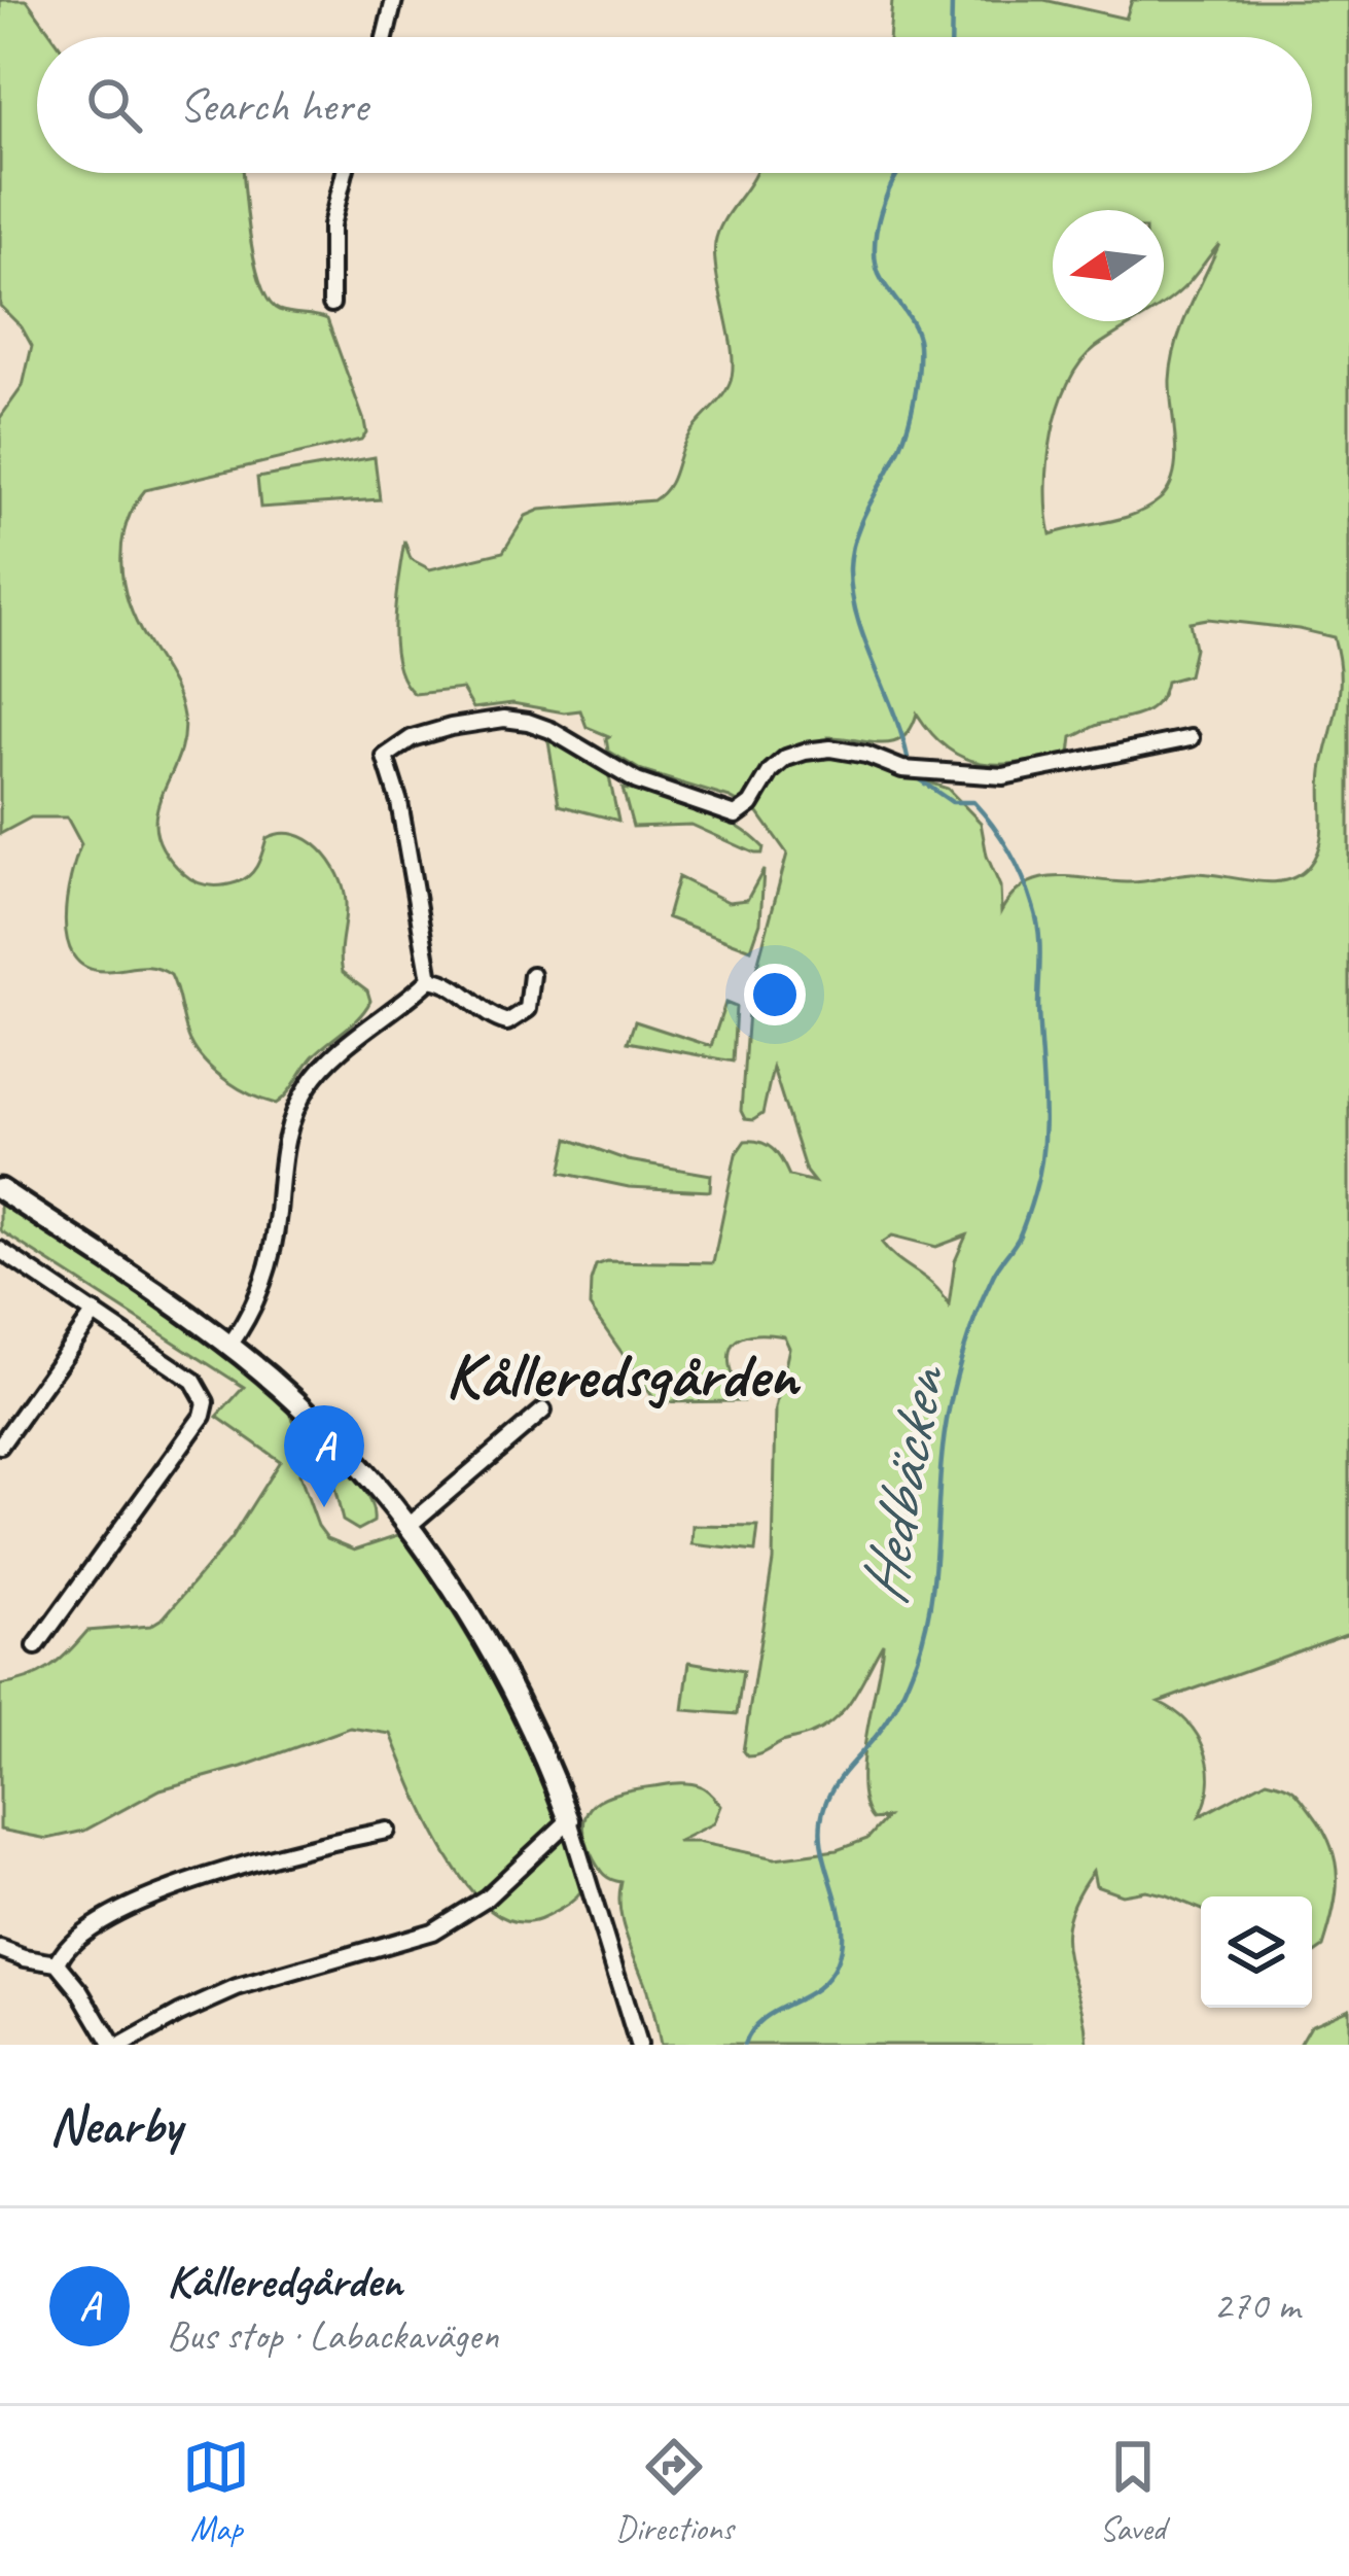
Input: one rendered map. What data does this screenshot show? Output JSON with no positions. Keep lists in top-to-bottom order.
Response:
{
  "districts": ["Kålleredsgården"],
  "water": ["Hedbäcken"],
  "north": "left",
  "page": {
    "search": "Search here",
    "pins": "A",
    "heading": "Nearby",
    "list": [
      {
        "mark": "A",
        "name": "Kålleredgården",
        "note": "Bus stop · Labackavägen",
        "value": "270 m"
      }
    ],
    "nav": ["Map", "Directions", "Saved"]
  }
}
